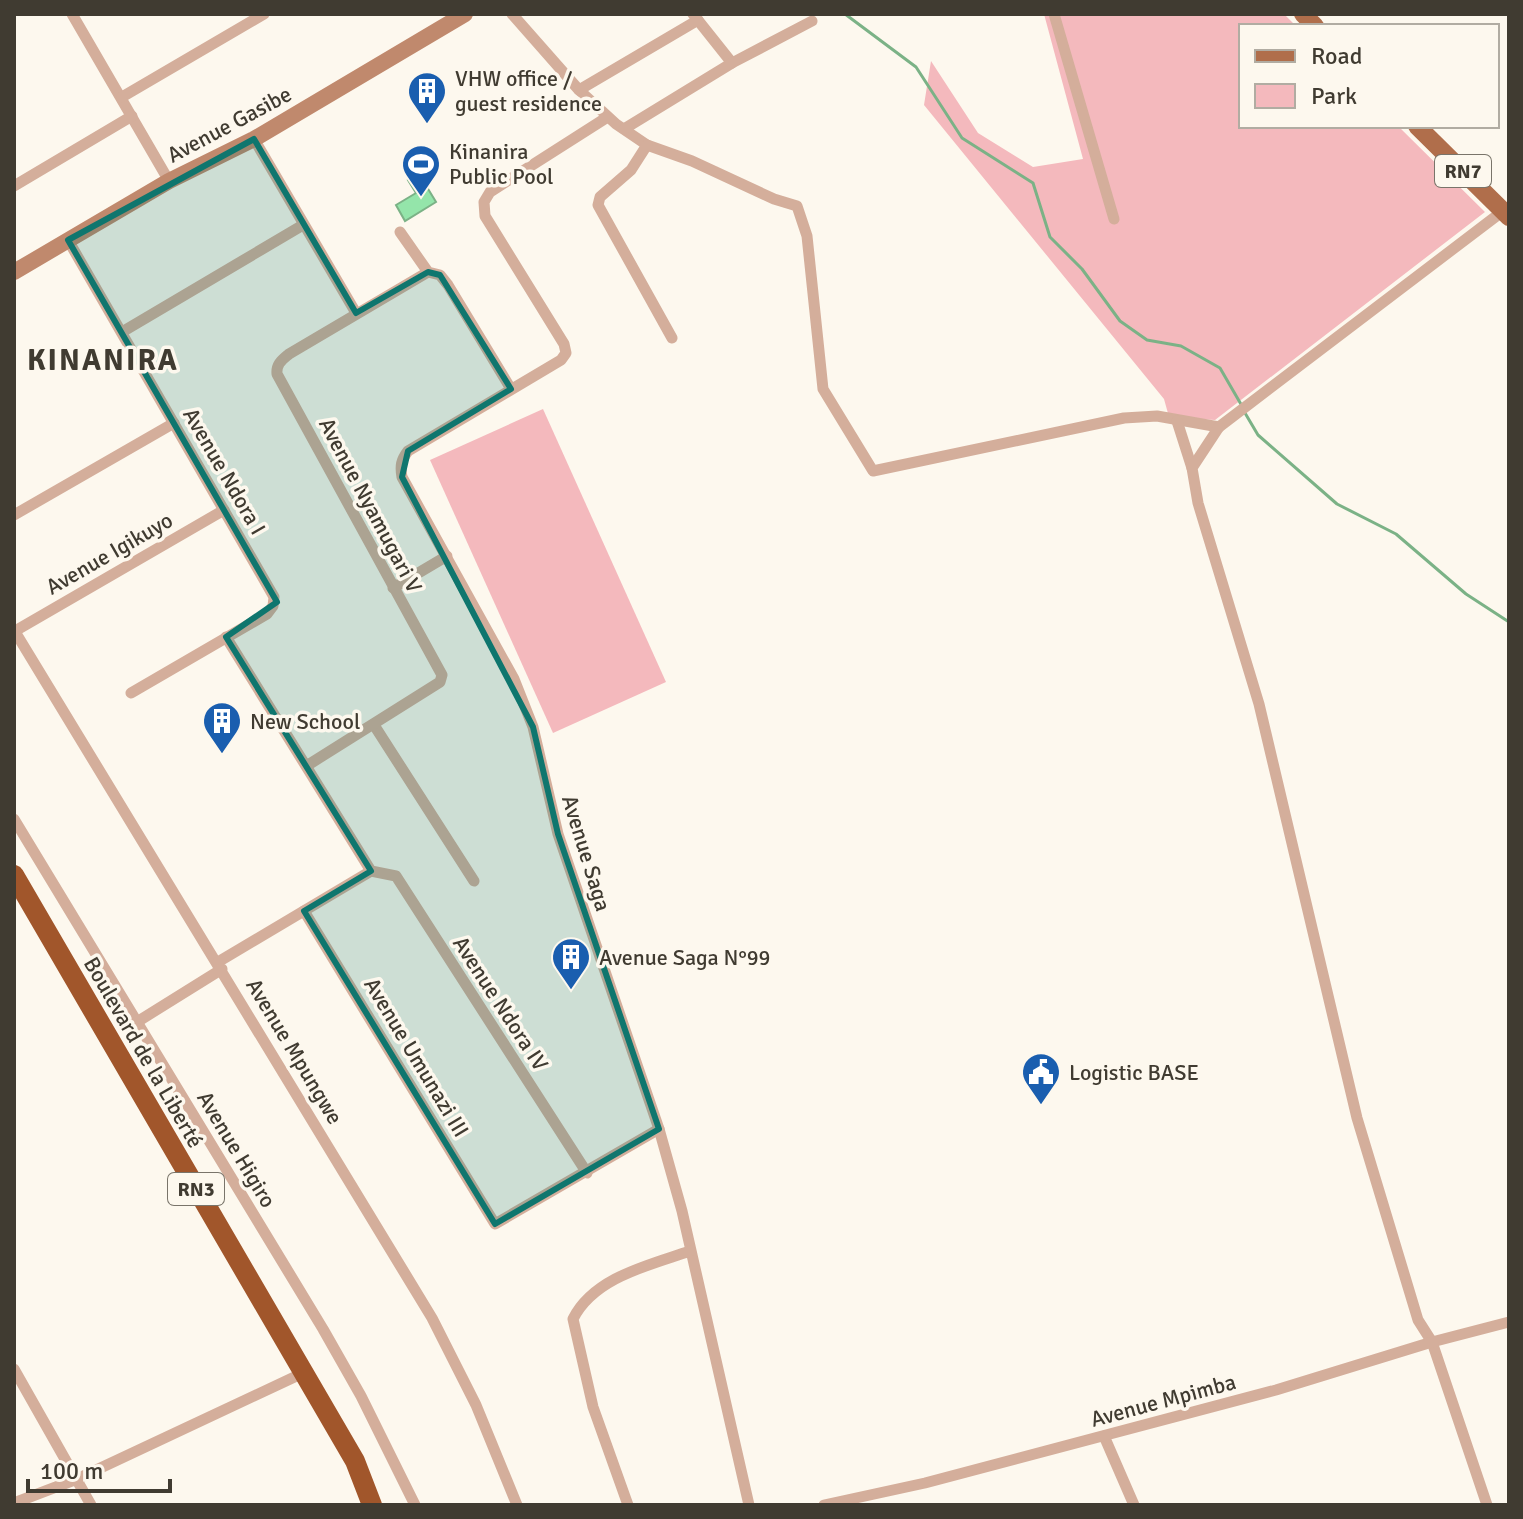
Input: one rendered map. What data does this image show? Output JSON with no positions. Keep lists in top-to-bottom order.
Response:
{
  "streets": {
    "highway": ["Boulevard de la Liberté", "RN3"],
    "main road": ["RN7"],
    "street": [
      "Avenue Gasibe",
      "Avenue Ndora I",
      "Avenue Nyamugari V",
      "Avenue Igikuyo",
      "Avenue Saga",
      "Avenue Ndora IV",
      "Avenue Mpungwe",
      "Avenue Umunazi III",
      "Avenue Higiro",
      "Avenue Mpimba"
    ]
  },
  "crossings": [
    ["Avenue Gasibe", "Avenue Ndora I"],
    ["Avenue Ndora I", "Avenue Igikuyo"],
    ["Avenue Igikuyo", "Avenue Mpungwe"],
    ["Avenue Ndora IV", "Avenue Umunazi III"]
  ],
  "districts": ["KINANIRA"],
  "places": {
    "building": ["VHW office / guest residence", "New School", "Avenue Saga N°99"],
    "sports": ["Kinanira Public Pool"],
    "public building": ["Logistic BASE"]
  },
  "legend": ["Road", "Park"],
  "scale_bar": "100 m"
}
